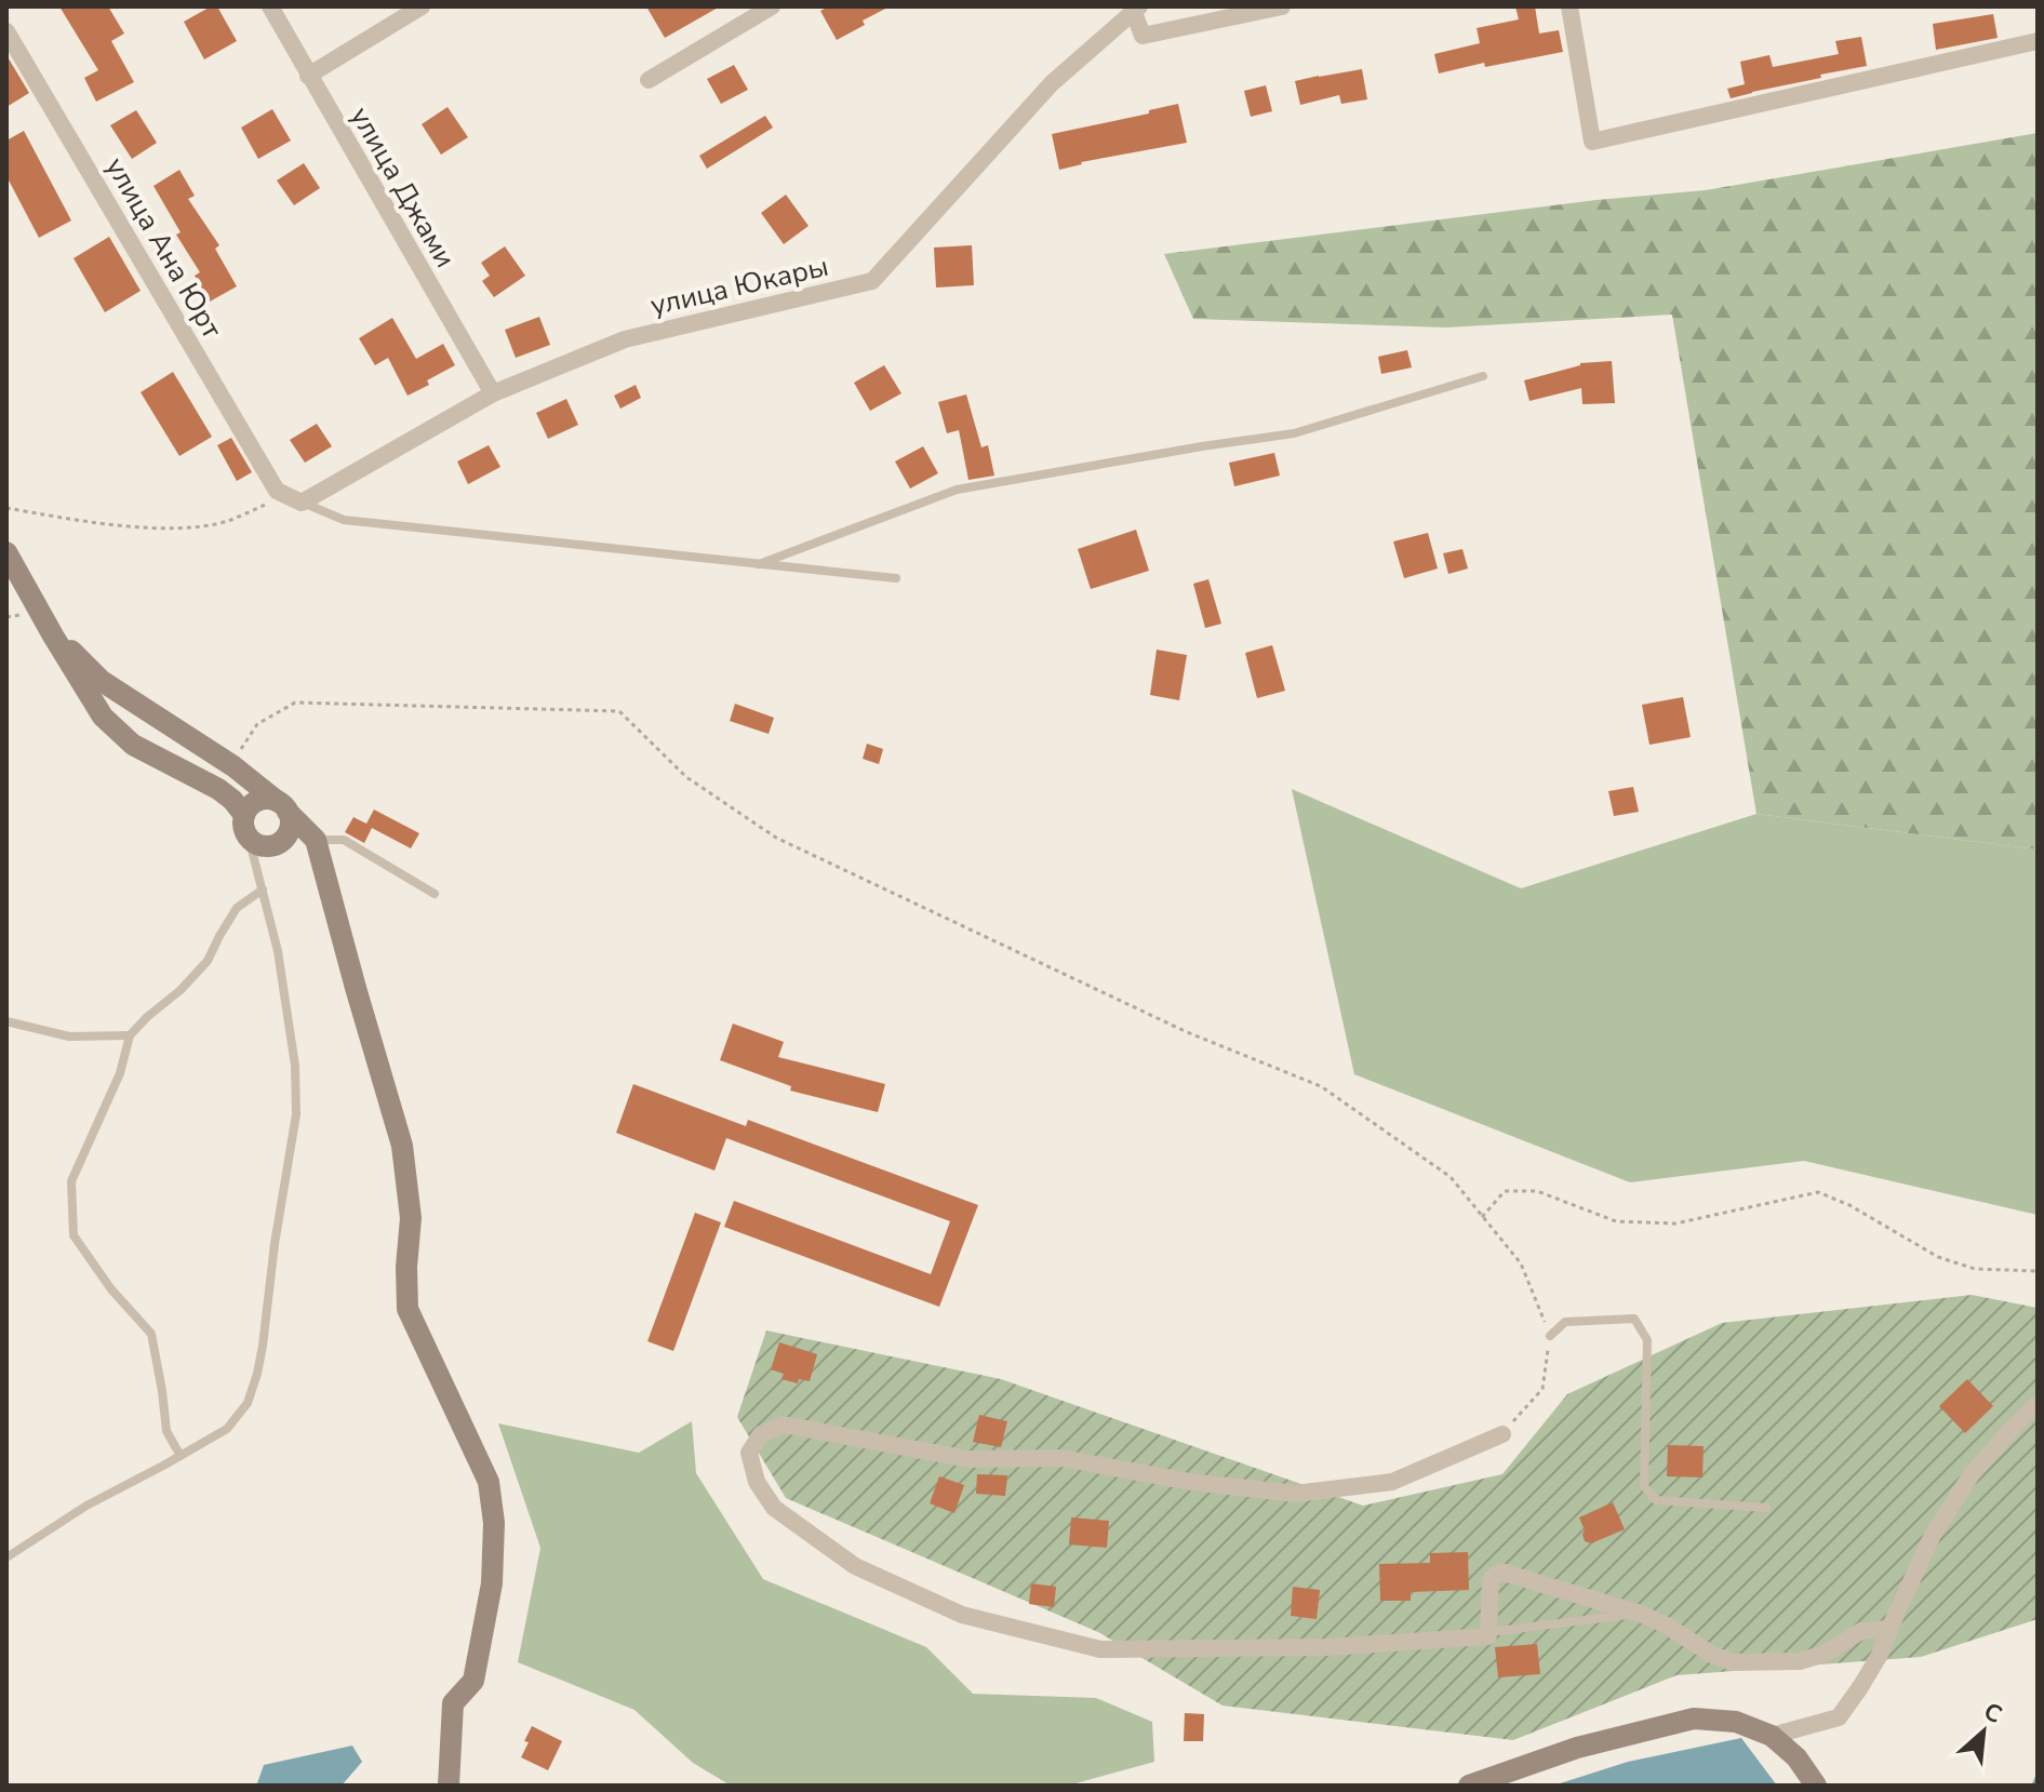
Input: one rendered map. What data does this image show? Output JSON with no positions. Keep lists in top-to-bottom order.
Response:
{
  "streets": {
    "street": ["улица Джами", "улица Ана Юрт", "улица Юкары"]
  },
  "crossings": [
    ["улица Джами", "улица Юкары"],
    ["улица Ана Юрт", "улица Юкары"]
  ],
  "north": "top right"
}
